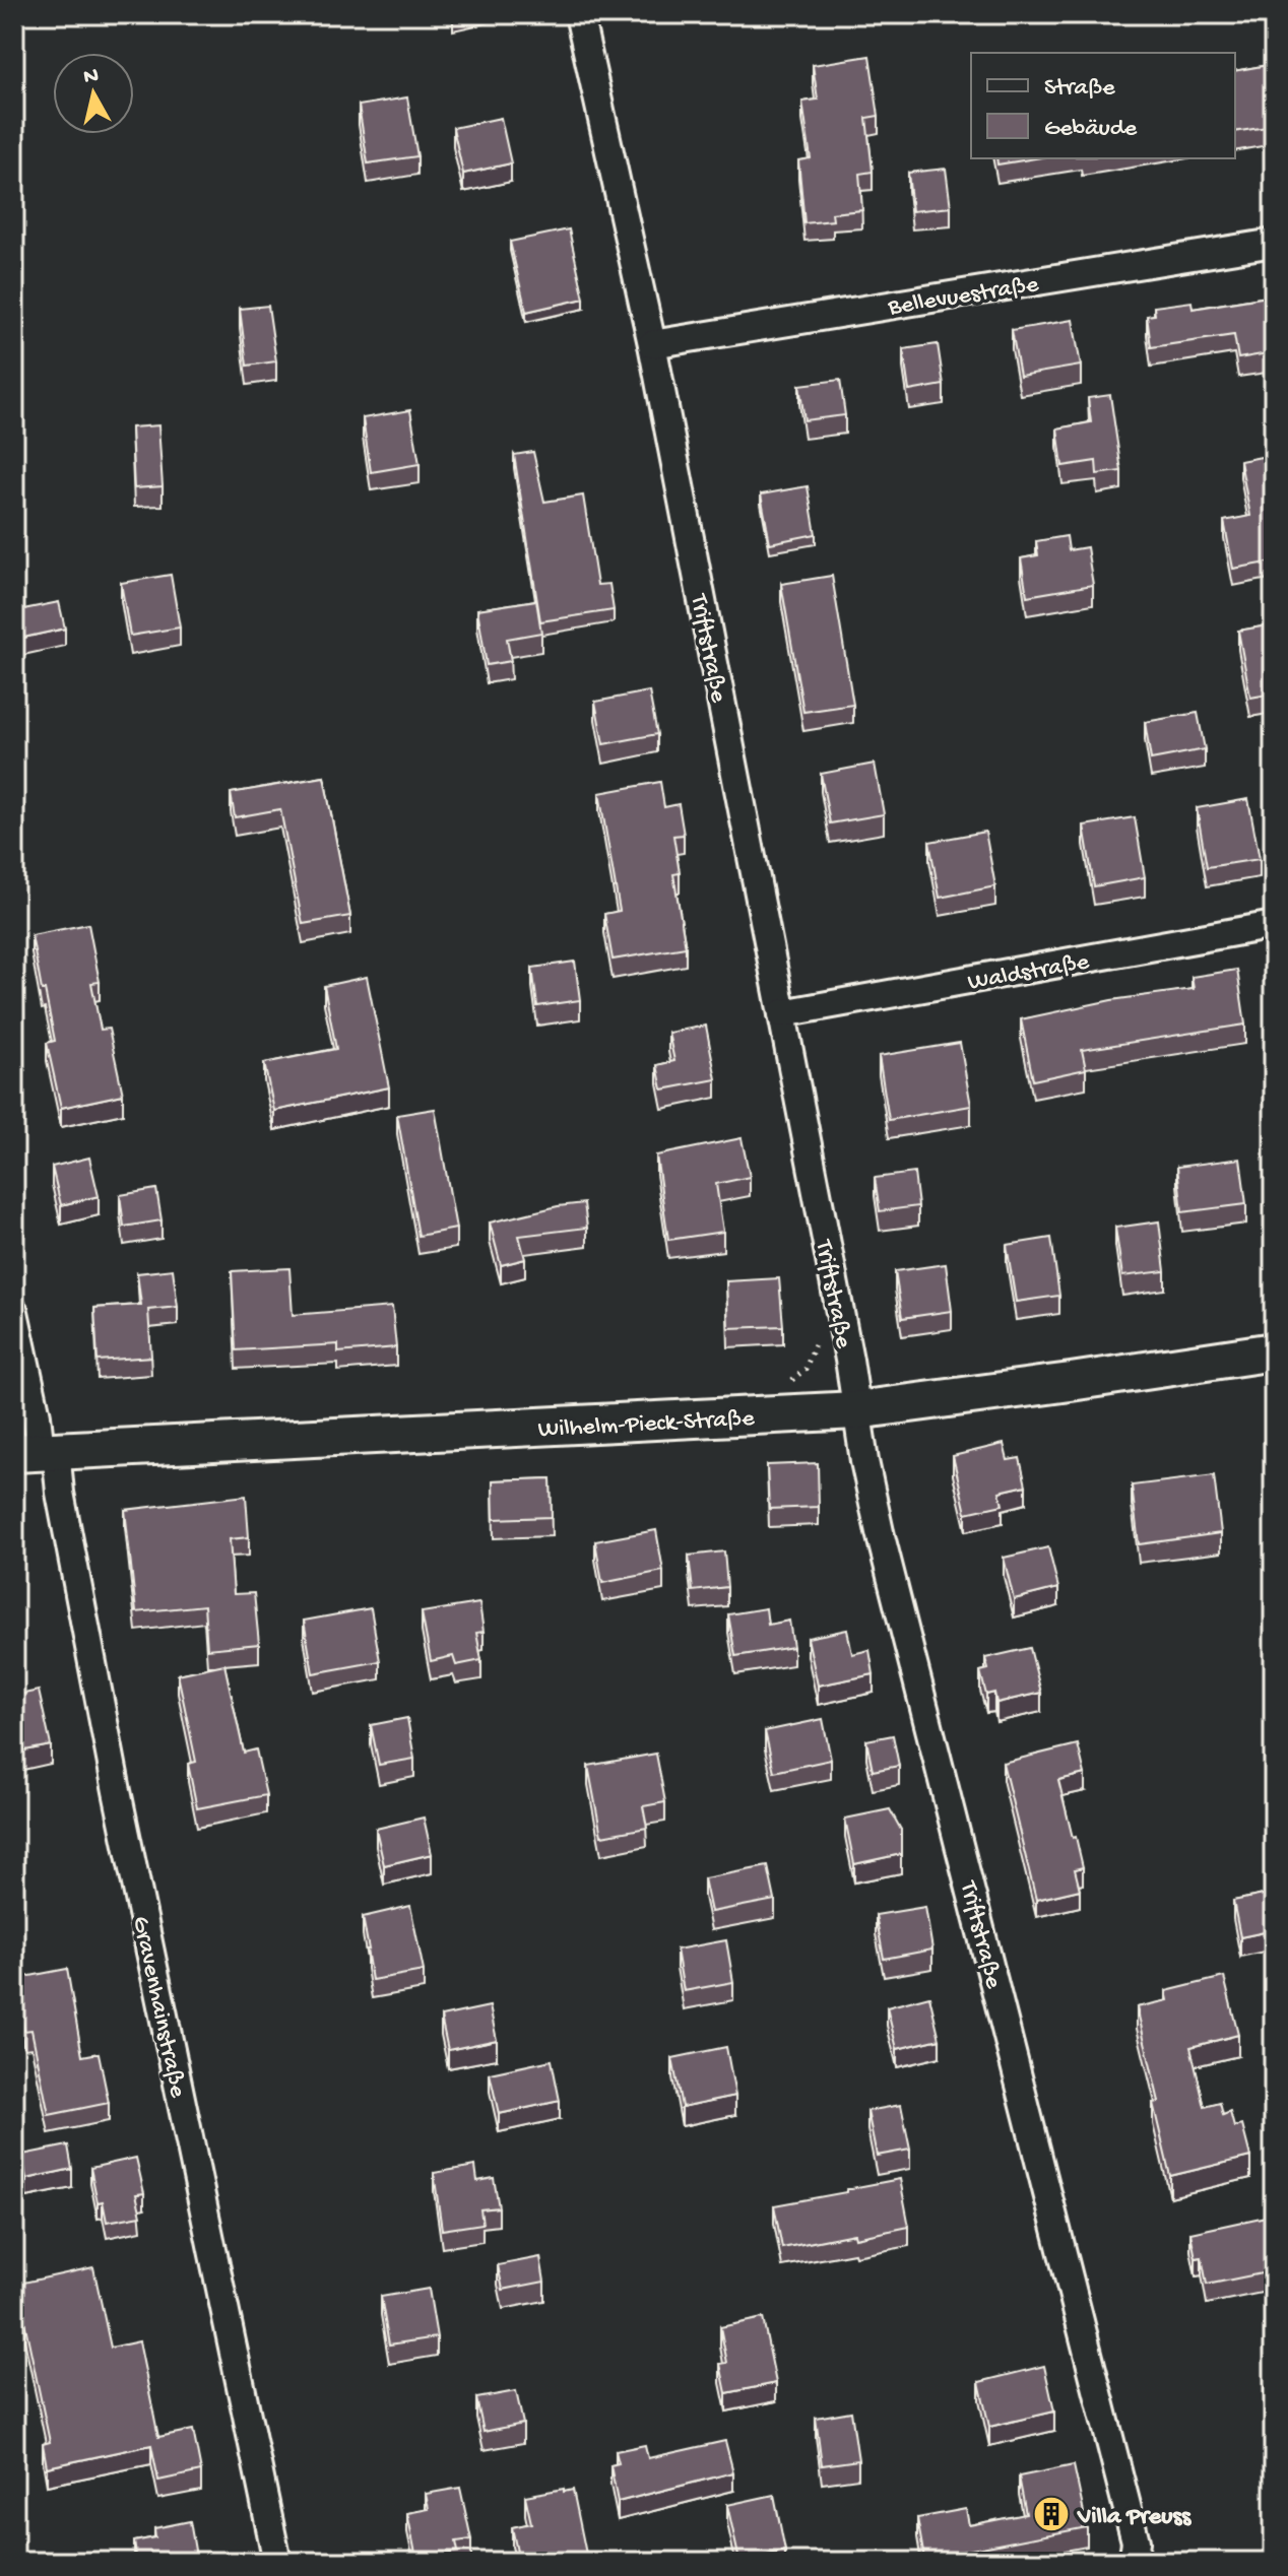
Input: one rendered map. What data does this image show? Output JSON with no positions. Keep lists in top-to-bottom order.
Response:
{
  "streets": {
    "street": [
      "Bellevuestraße",
      "Triftstraße",
      "Waldstraße",
      "Wilhelm-Pieck-Straße",
      "Gravenhainstraße"
    ]
  },
  "crossings": [
    ["Bellevuestraße", "Triftstraße"],
    ["Triftstraße", "Waldstraße"],
    ["Triftstraße", "Wilhelm-Pieck-Straße"],
    ["Wilhelm-Pieck-Straße", "Gravenhainstraße"]
  ],
  "places": {
    "building": ["Villa Preuss"]
  },
  "legend": ["Straße", "Gebäude"],
  "north": "top"
}
